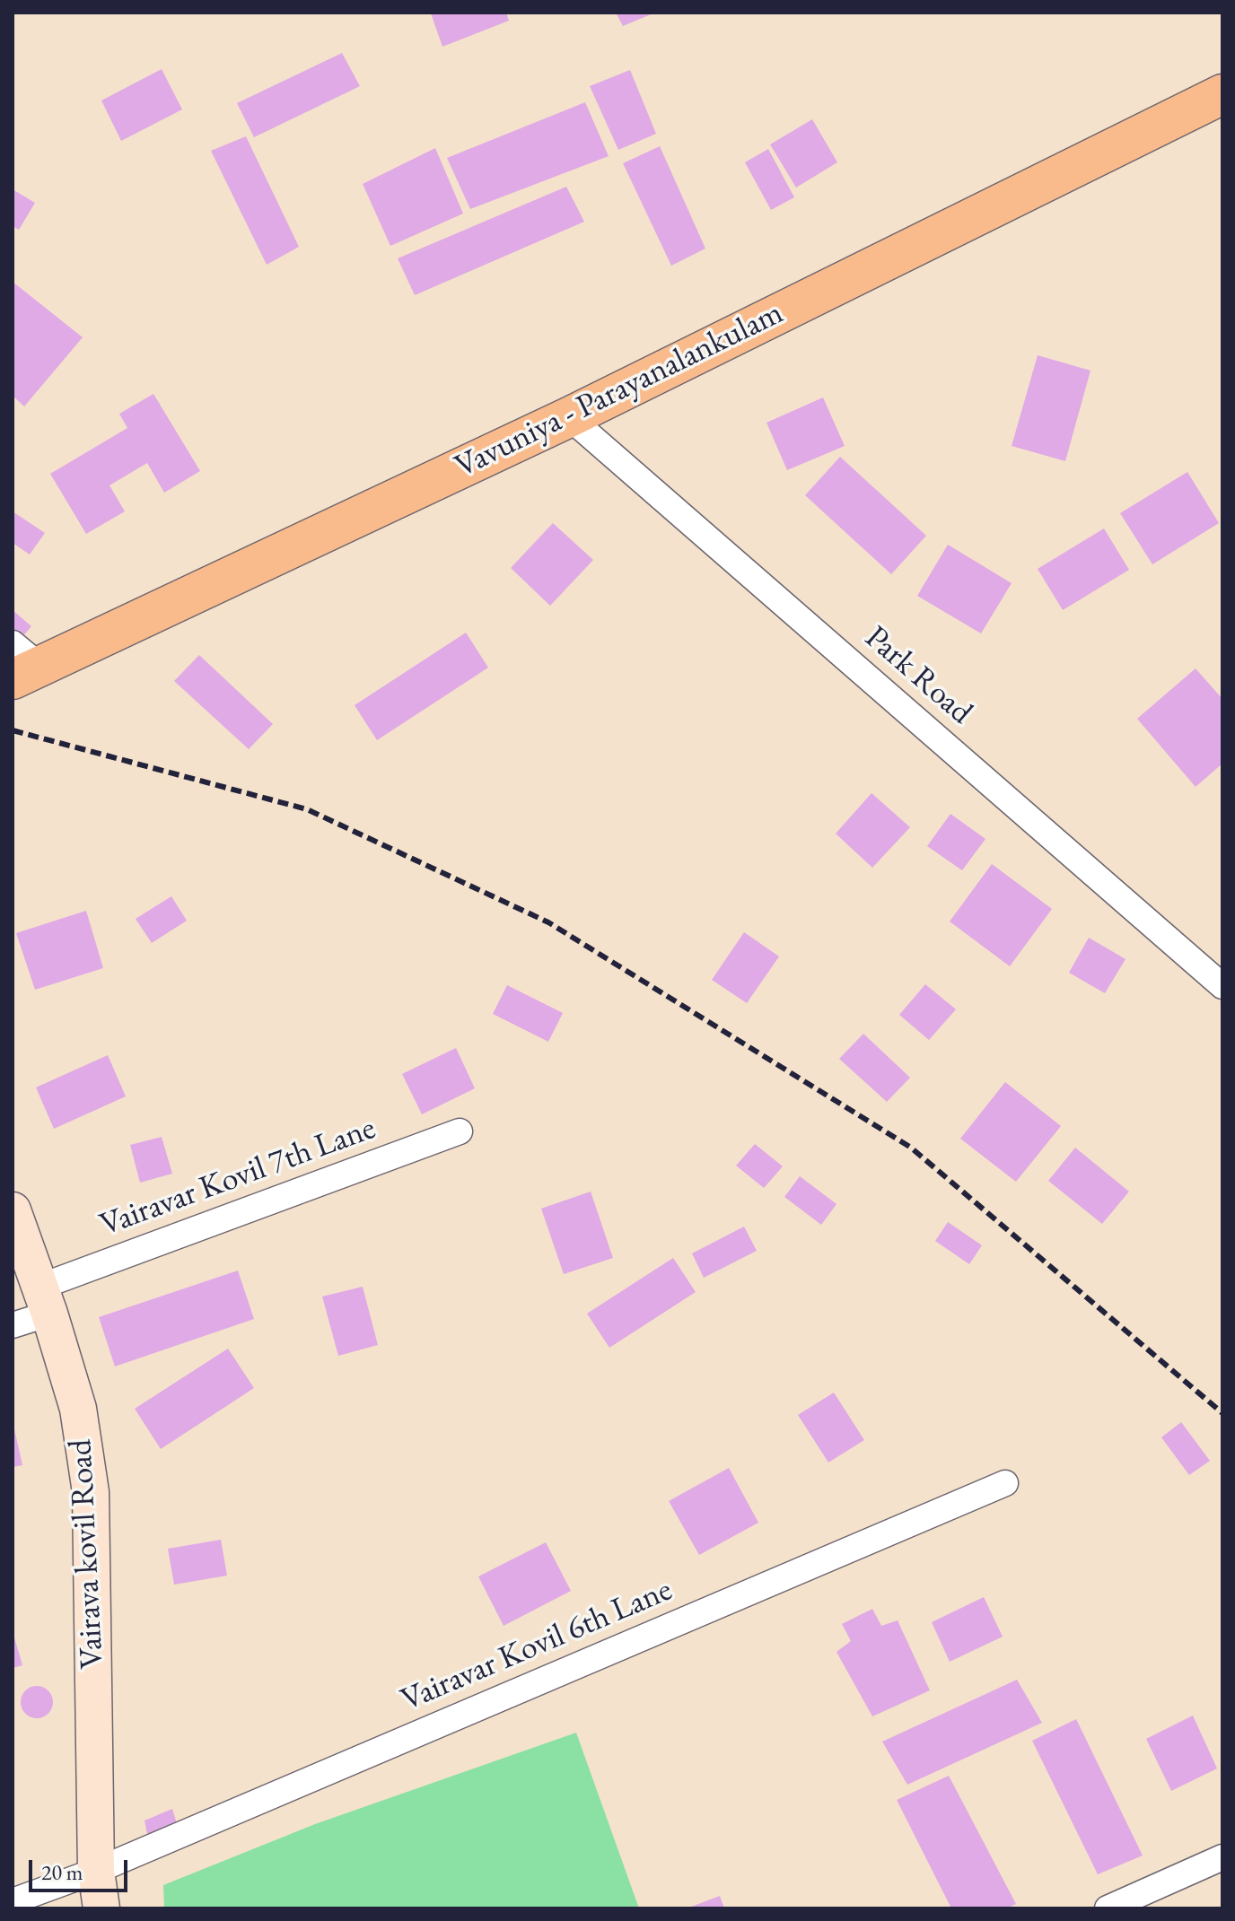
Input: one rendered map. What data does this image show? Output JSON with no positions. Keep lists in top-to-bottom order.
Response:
{
  "streets": {
    "highway": ["Vavuniya - Parayanalankulam"],
    "street": [
      "Park Road",
      "Vairavar Kovil 7th Lane",
      "Vairava kovil Road",
      "Vairavar Kovil 6th Lane"
    ]
  },
  "crossings": [
    ["Vavuniya - Parayanalankulam", "Park Road"],
    ["Vairavar Kovil 7th Lane", "Vairava kovil Road"],
    ["Vairava kovil Road", "Vairavar Kovil 6th Lane"]
  ],
  "scale_bar": "20 m"
}
